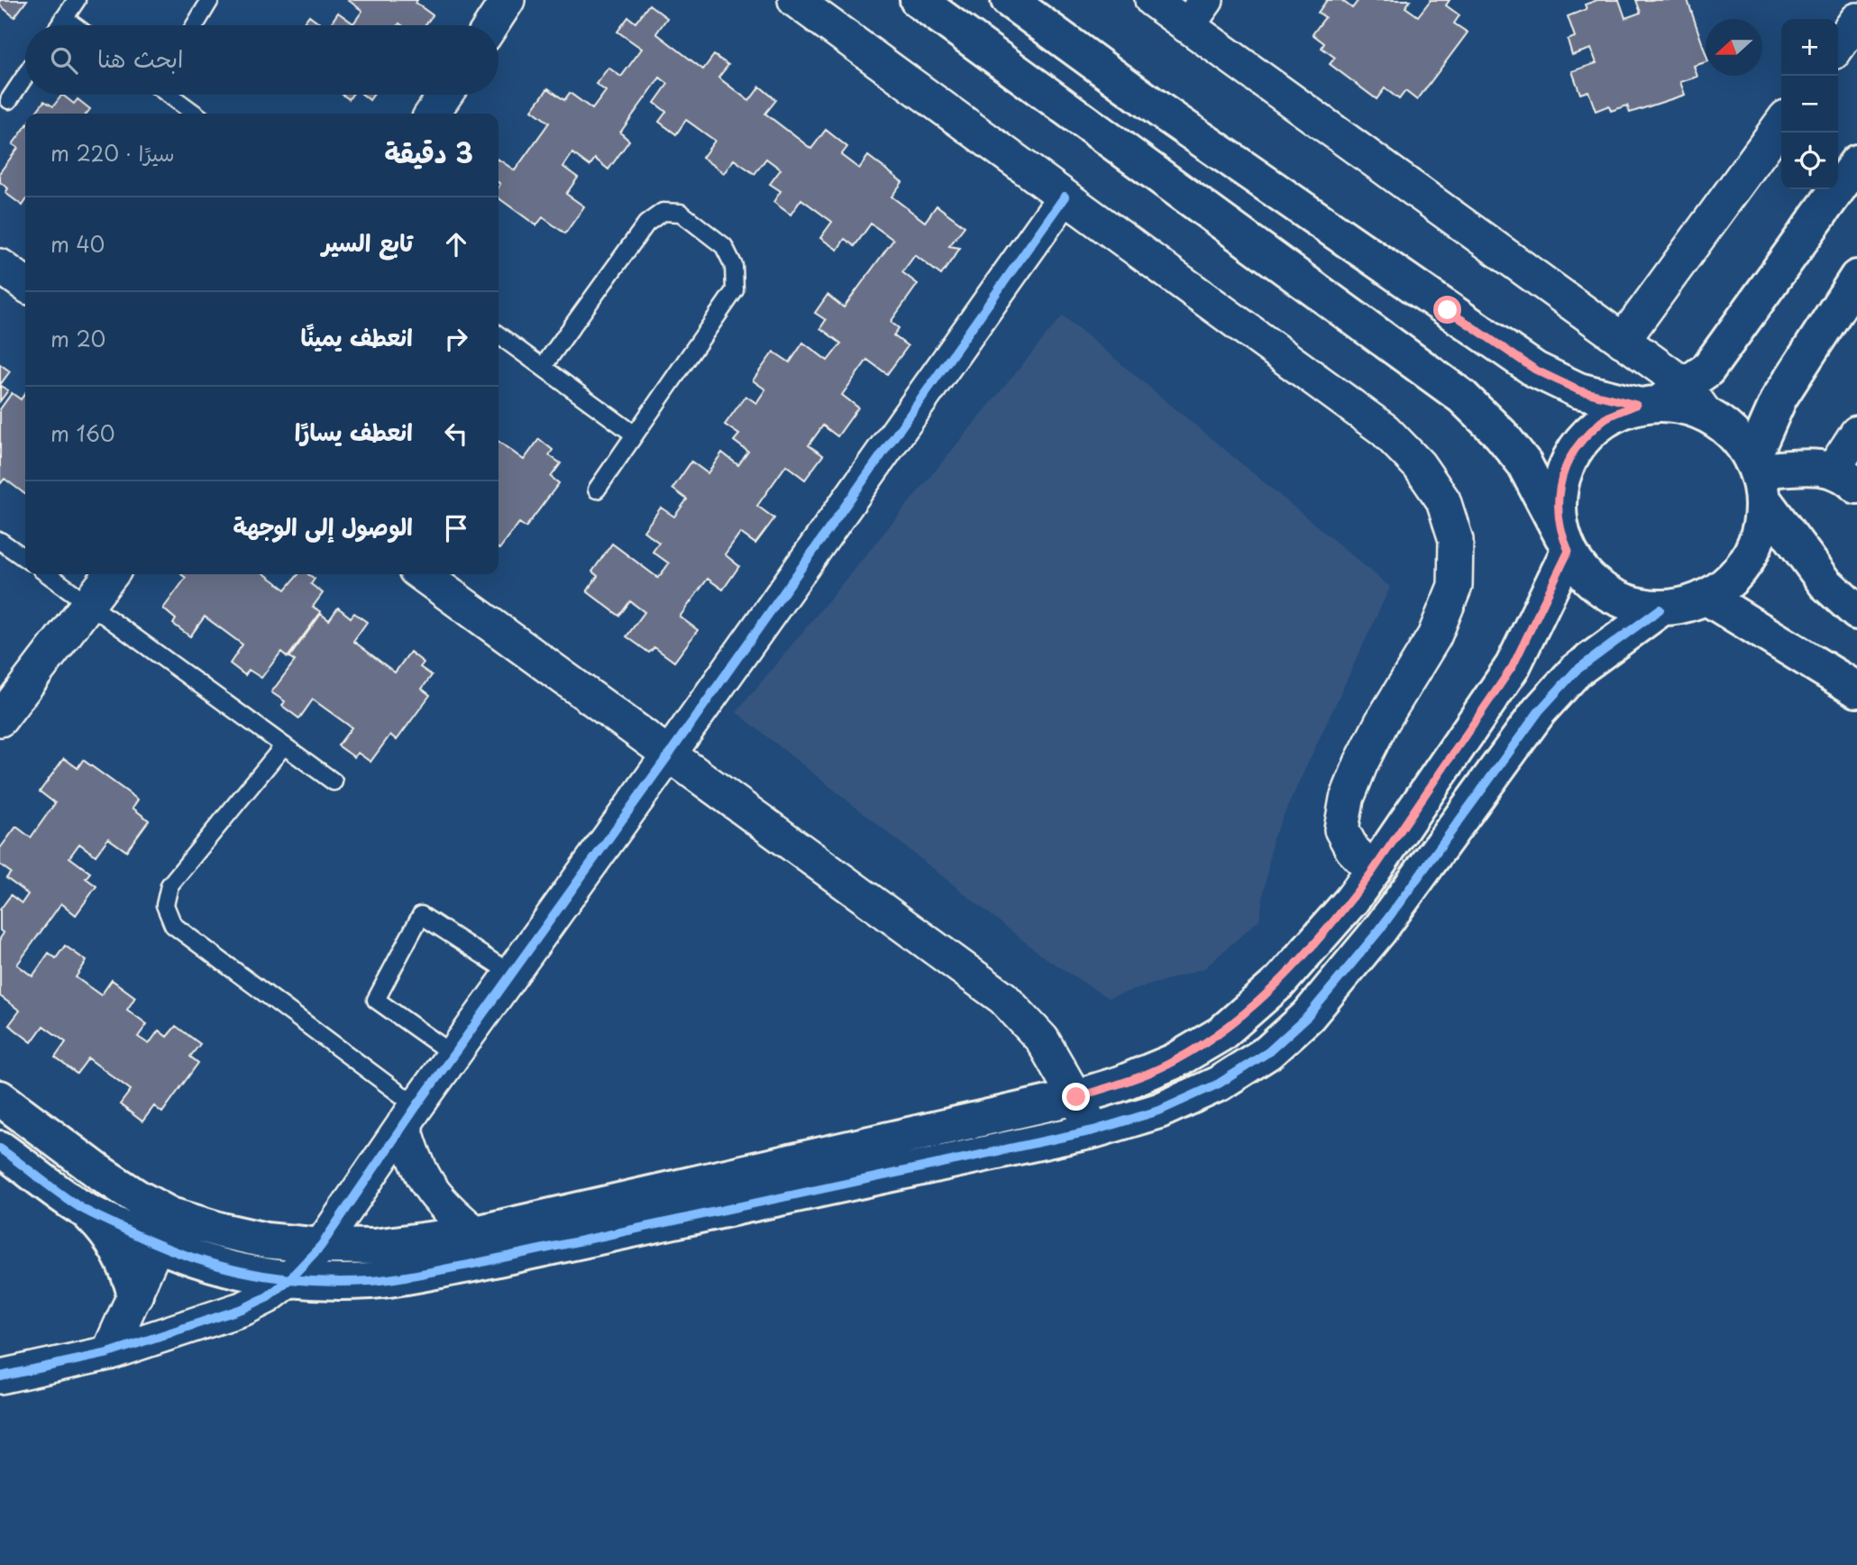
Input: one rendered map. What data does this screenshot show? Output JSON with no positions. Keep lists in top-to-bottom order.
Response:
{
  "north": "left",
  "page": {
    "map_buttons": ["+", "−"],
    "search": "ابحث هنا",
    "heading": ["3 دقيقة", "سيرًا · 220 m"],
    "list": [
      ["تابع السير", "40 m"],
      ["انعطف يمينًا", "20 m"],
      ["انعطف يسارًا", "160 m"],
      "الوصول إلى الوجهة"
    ]
  }
}
